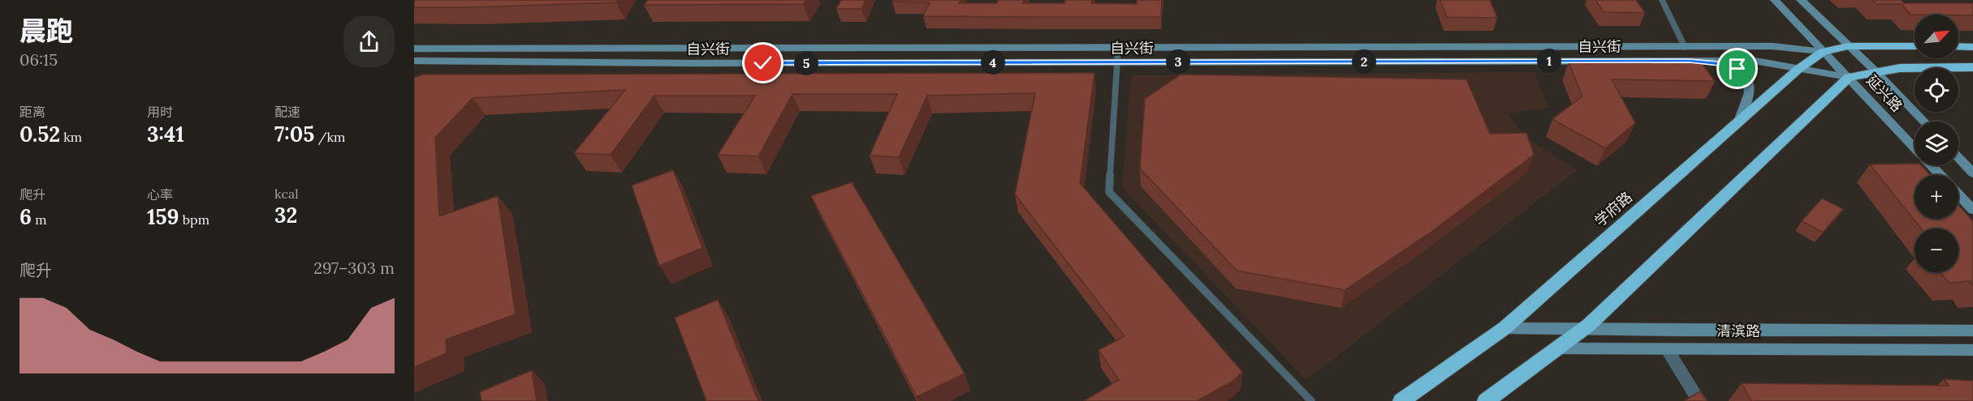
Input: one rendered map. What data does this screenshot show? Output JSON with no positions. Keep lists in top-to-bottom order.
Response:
{
  "streets": {
    "highway": ["学府路"],
    "main road": ["自兴街", "延兴路", "清滨路"]
  },
  "crossings": [
    ["自兴街", "延兴路"],
    ["自兴街", "学府路"],
    ["延兴路", "学府路"],
    ["学府路", "清滨路"]
  ],
  "north": "top right",
  "page": {
    "heading": ["晨跑", "06:15"],
    "map_buttons": ["+", "−"],
    "pins": [
      "1",
      "2",
      "3",
      "4",
      "5"
    ],
    "stats": [
      ["距离", "0.52 km"],
      ["用时", "3:41"],
      ["配速", "7:05 /km"],
      ["爬升", "6 m"],
      ["心率", "159 bpm"],
      ["kcal", "32"]
    ],
    "chart": ["爬升", "297–303 m"]
  }
}
